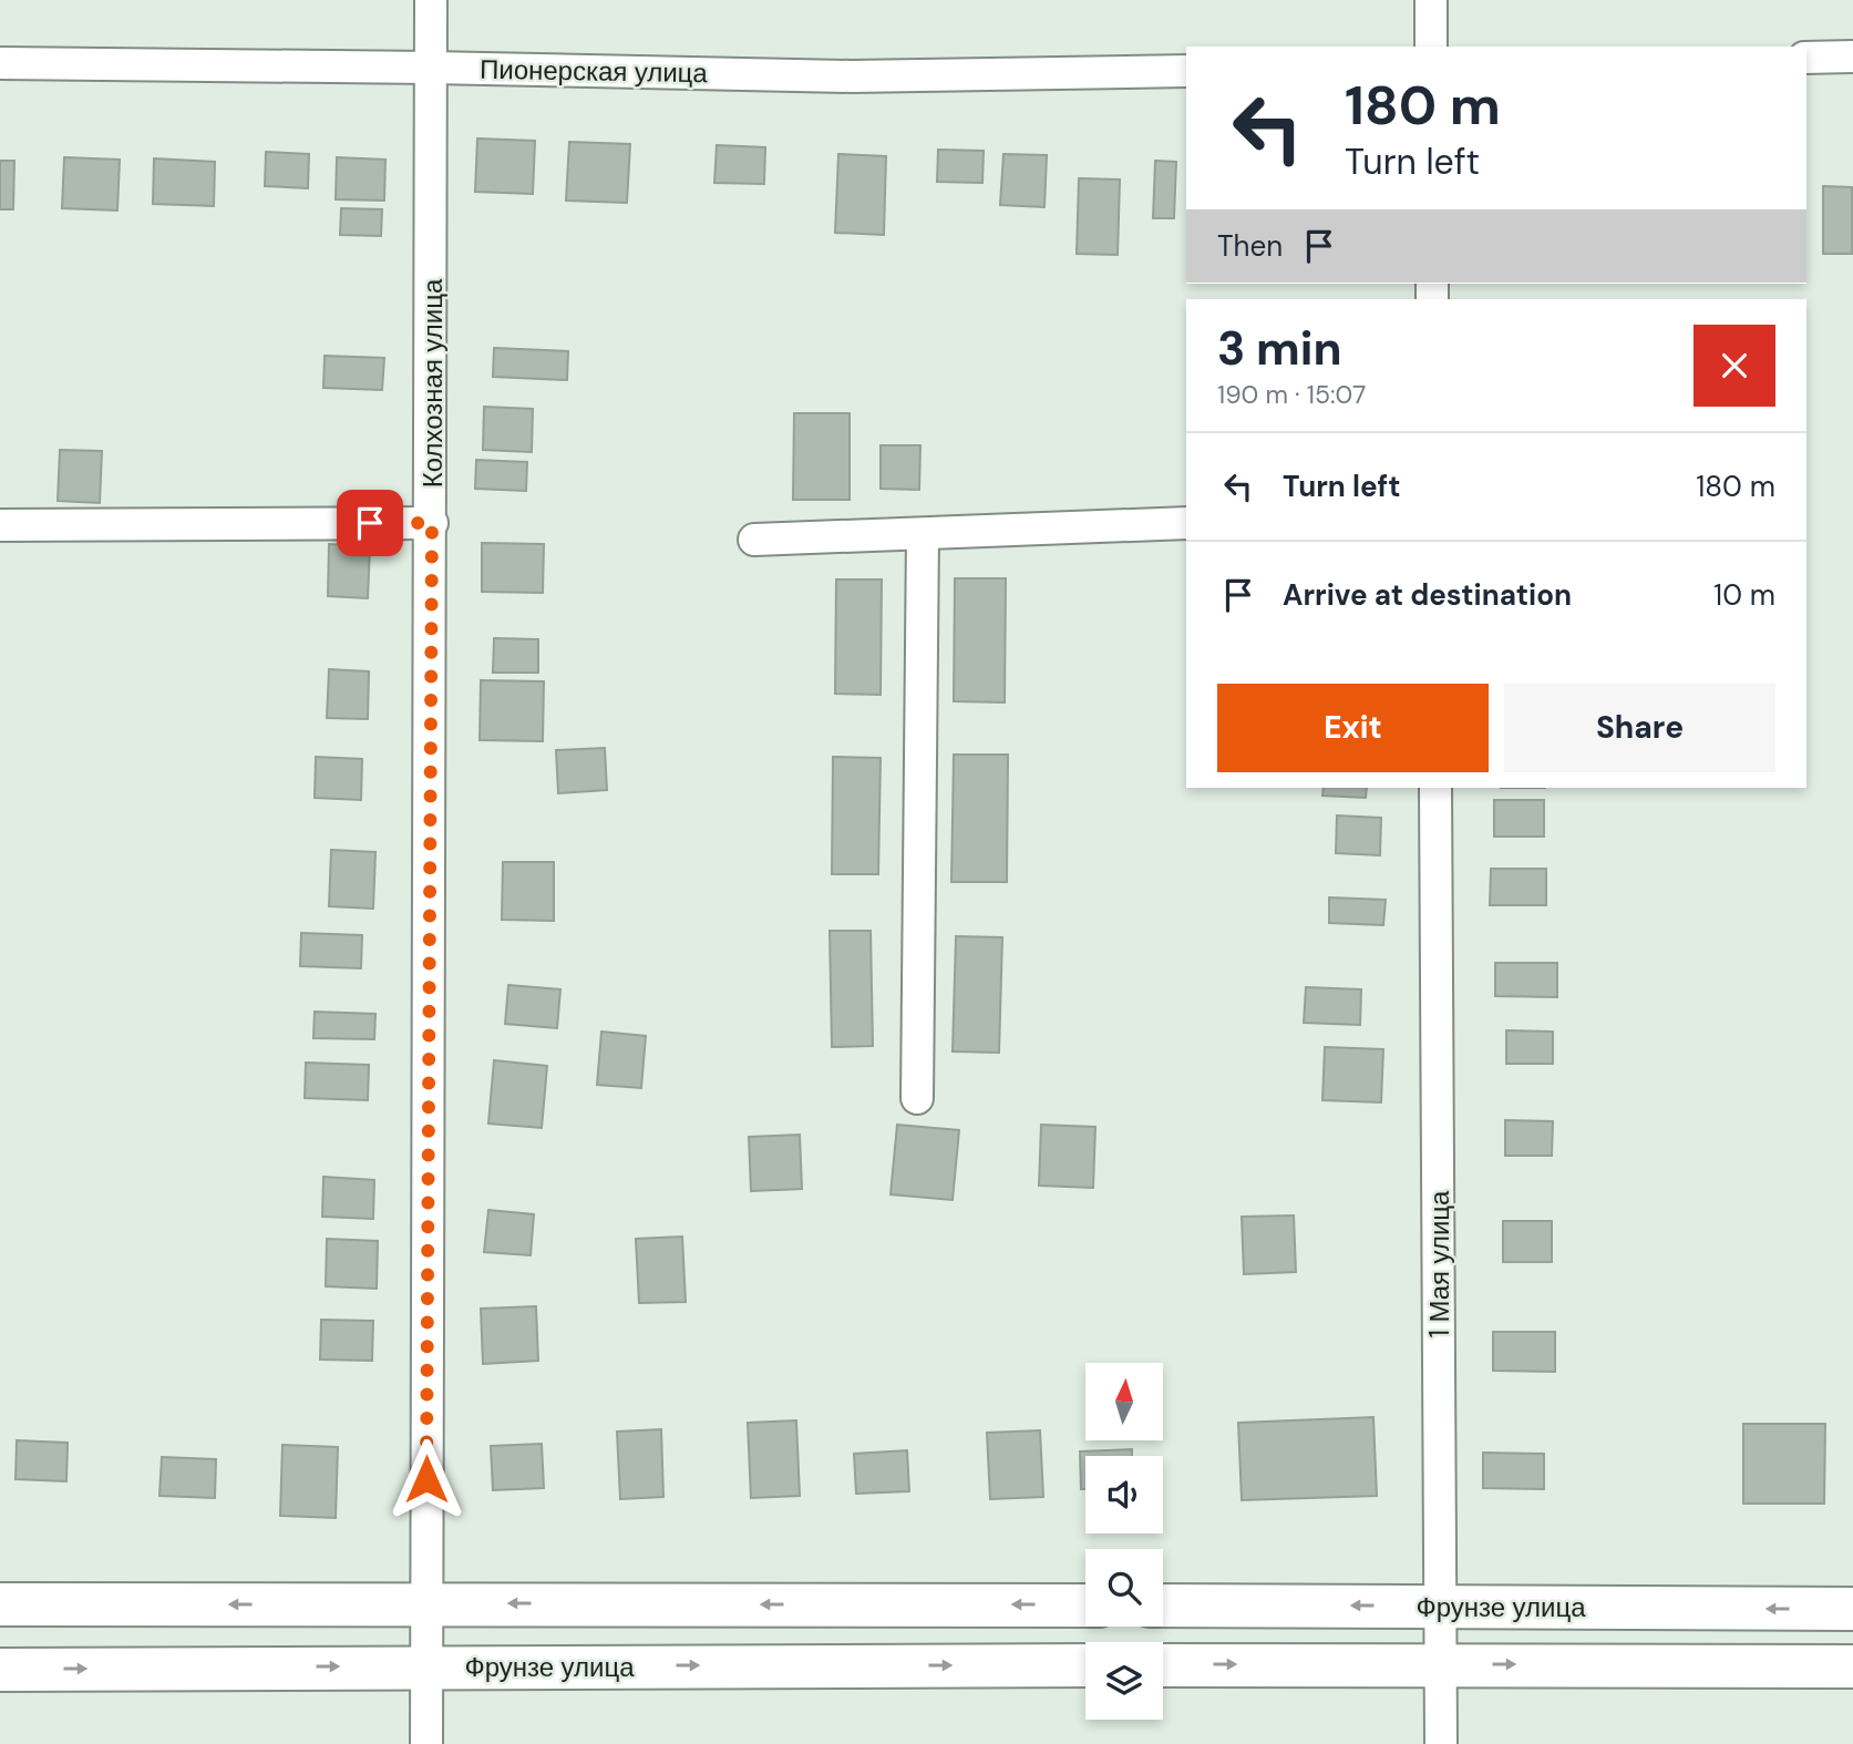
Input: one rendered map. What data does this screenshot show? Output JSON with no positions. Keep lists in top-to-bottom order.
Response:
{
  "streets": {
    "main road": ["Фрунзе улица"],
    "street": ["Пионерская улица", "Колхозная улица", "1 Мая улица"]
  },
  "crossings": [
    ["Пионерская улица", "Колхозная улица"],
    ["Колхозная улица", "Фрунзе улица"],
    ["1 Мая улица", "Фрунзе улица"]
  ],
  "north": "top",
  "page": {
    "turn": ["180 m", "Turn left"],
    "then": "Then",
    "heading": ["3 min", "190 m · 15:07"],
    "list": [
      {
        "name": "Turn left",
        "value": "180 m"
      },
      {
        "name": "Arrive at destination",
        "value": "10 m"
      }
    ],
    "buttons": ["Exit", "Share"]
  }
}
